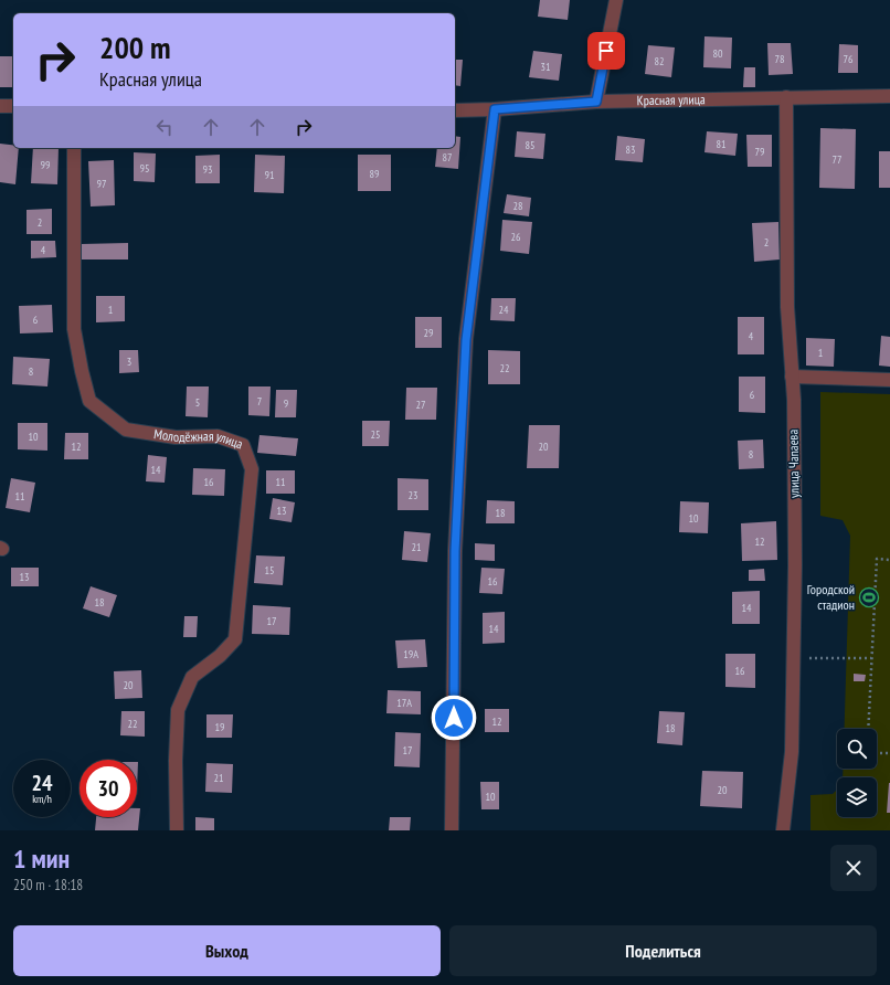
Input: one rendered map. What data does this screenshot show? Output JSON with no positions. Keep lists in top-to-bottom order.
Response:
{
  "streets": {
    "street": ["Красная улица", "Молодёжная улица", "улица Чапаева"]
  },
  "crossings": [
    ["Красная улица", "улица Чапаева"]
  ],
  "places": {
    "sports": ["Городской стадион"]
  },
  "house_numbers": [
    "80",
    "78",
    "76",
    "82",
    "31",
    "81",
    "85",
    "83",
    "79",
    "87",
    "77",
    "99",
    "95",
    "93",
    "89",
    "91",
    "97",
    "28",
    "2",
    "26",
    "2",
    "4",
    "1",
    "24",
    "6",
    "29",
    "4",
    "1",
    "3",
    "22",
    "8",
    "6",
    "7",
    "5",
    "9",
    "27",
    "25",
    "10",
    "12",
    "20",
    "8",
    "14",
    "16",
    "11",
    "23",
    "11",
    "13",
    "18",
    "10",
    "12",
    "21",
    "15",
    "13",
    "16",
    "18",
    "14",
    "17",
    "14",
    "19А",
    "16",
    "20",
    "17А",
    "12",
    "22",
    "19",
    "18",
    "17",
    "21",
    "20",
    "10"
  ],
  "page": {
    "turn": ["200 m", "Красная улица"],
    "speed": "24 km/h",
    "limit": "30",
    "heading": ["1 мин", "250 m · 18:18"],
    "buttons": ["Выход", "Поделиться"]
  }
}
